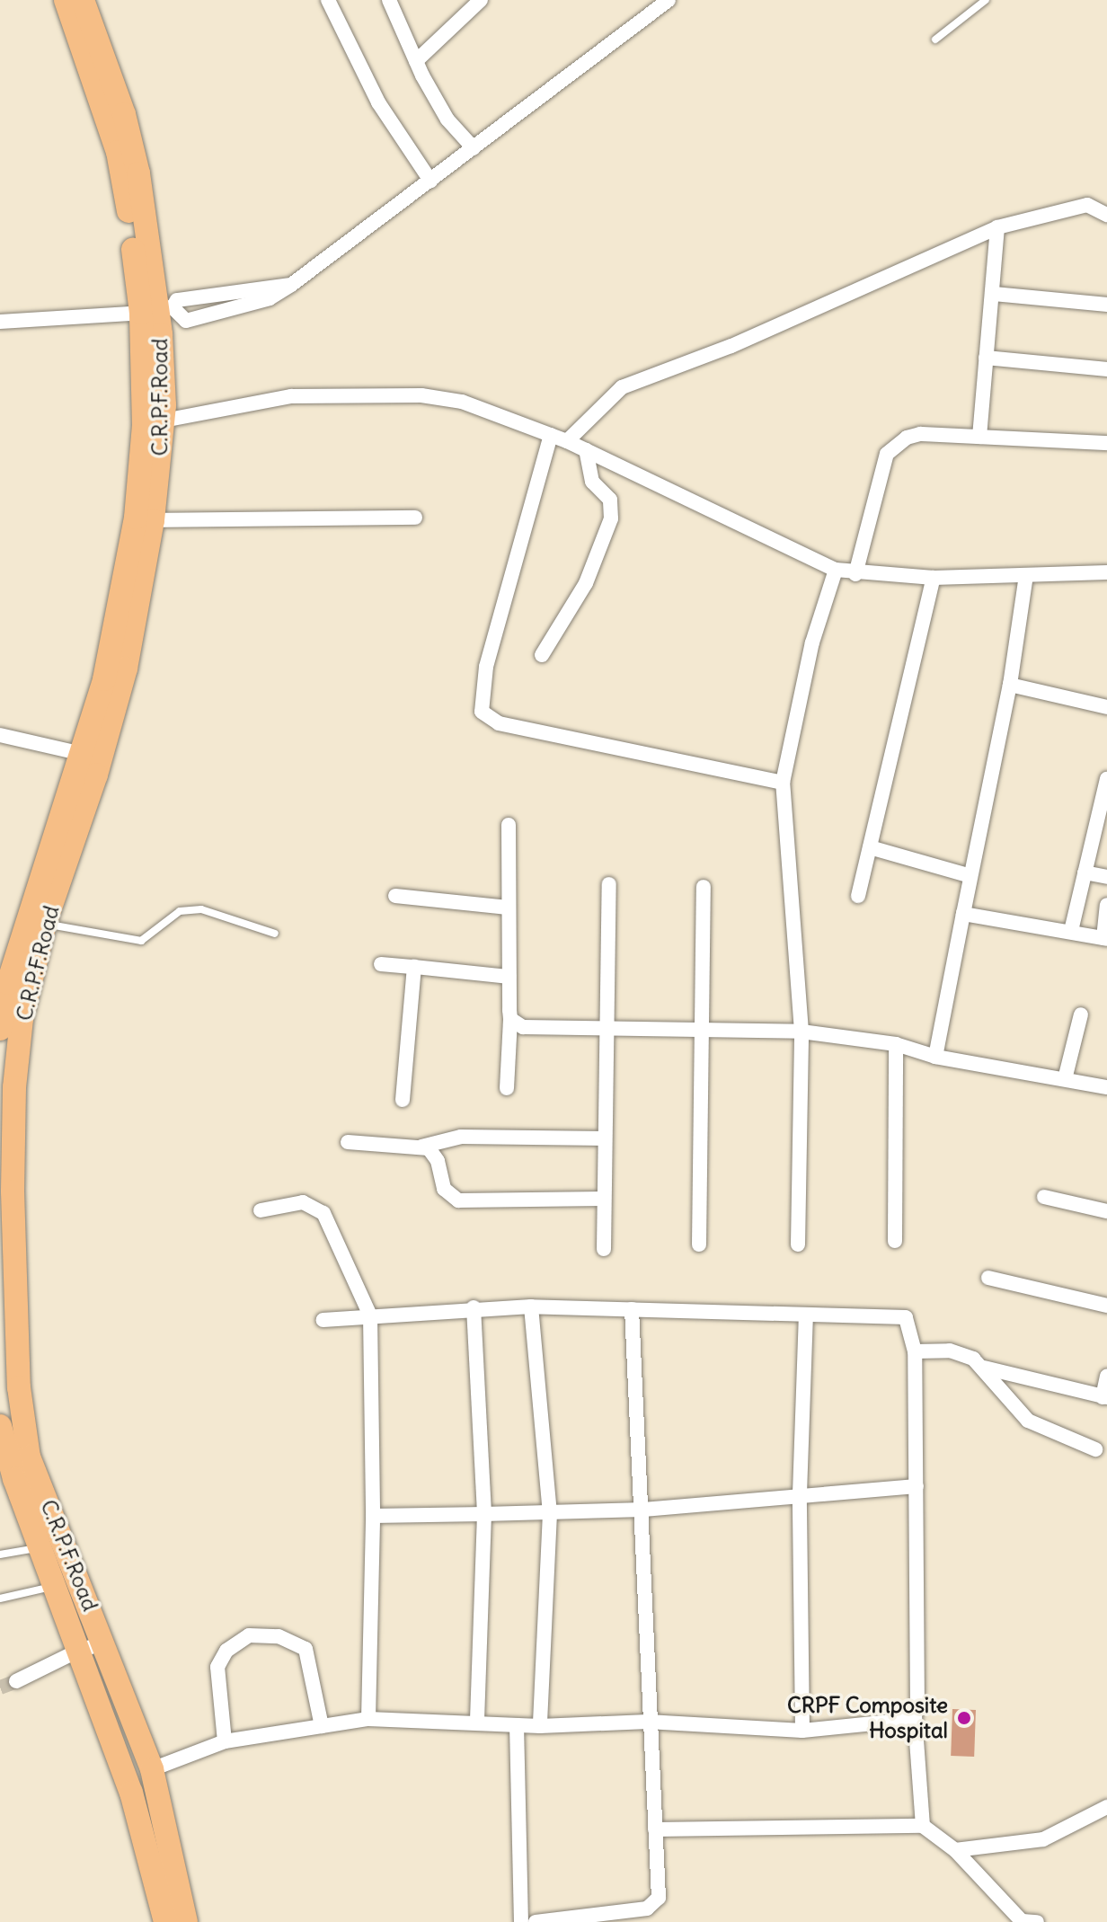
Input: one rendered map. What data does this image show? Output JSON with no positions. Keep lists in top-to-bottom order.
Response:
{
  "streets": {
    "main road": ["C.R.P.F.Road"]
  },
  "places": ["CRPF Composite Hospital"]
}
